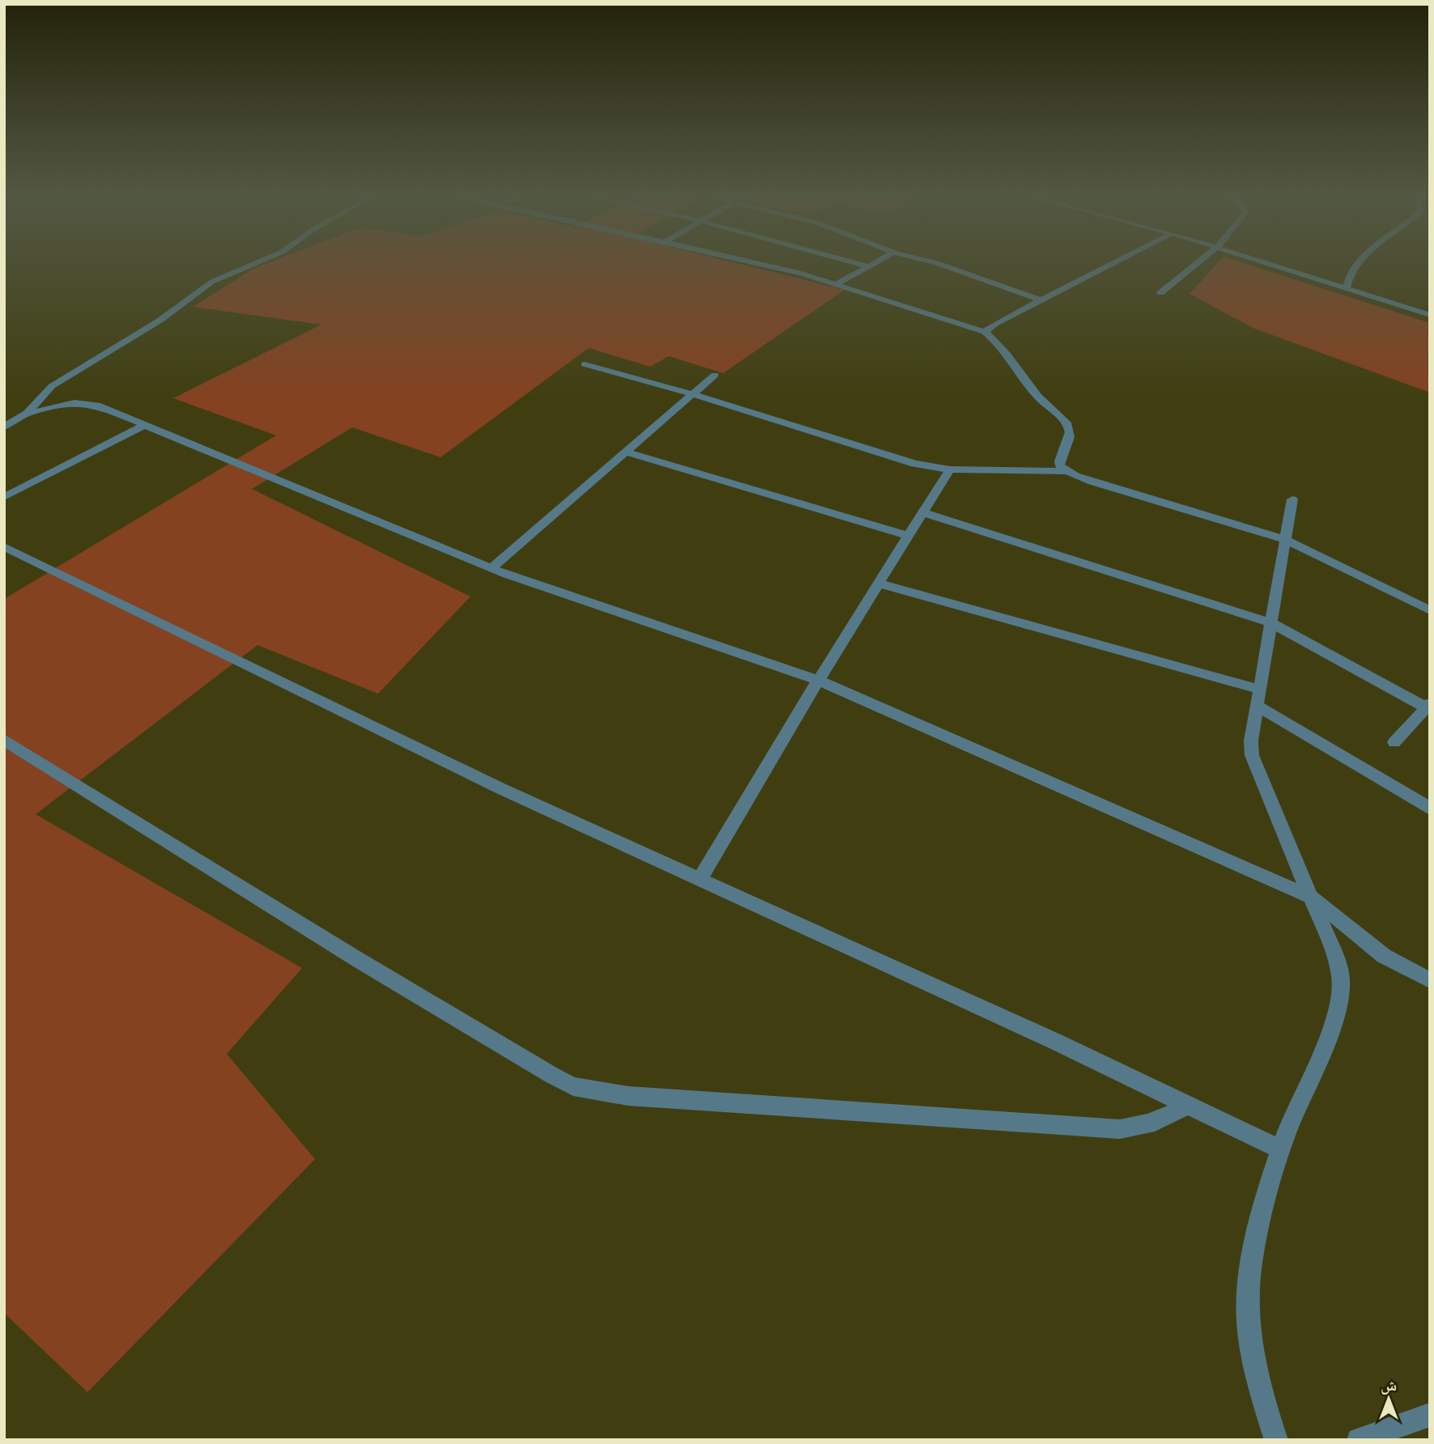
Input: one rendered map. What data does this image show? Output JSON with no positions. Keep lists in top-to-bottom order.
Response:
{
  "north": "top"
}
